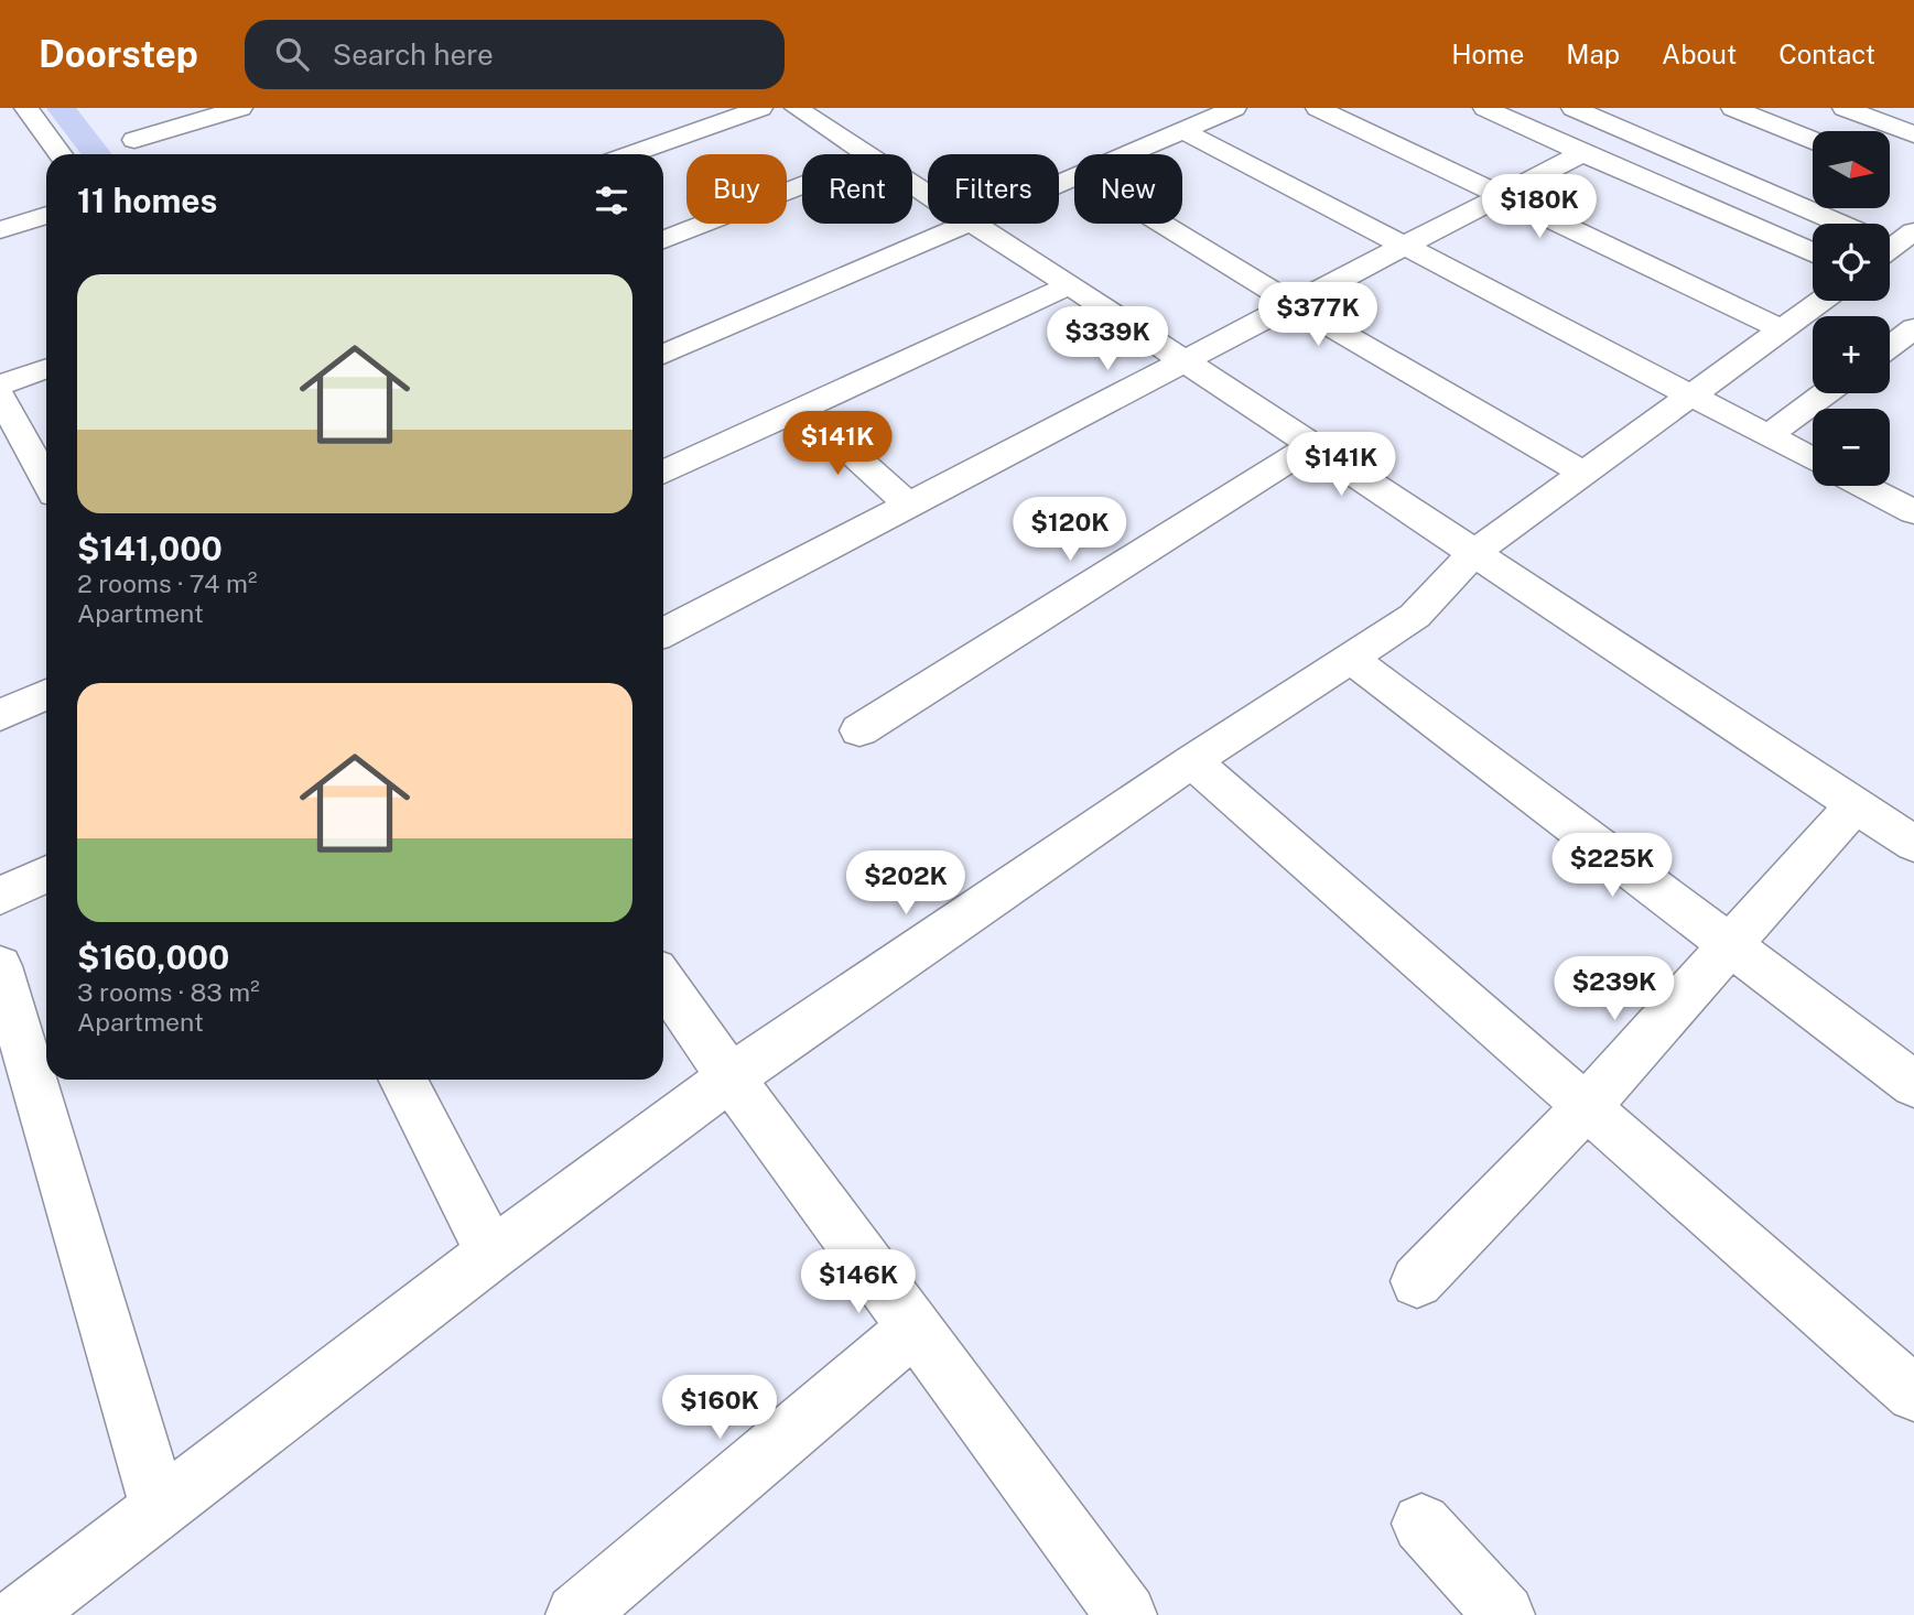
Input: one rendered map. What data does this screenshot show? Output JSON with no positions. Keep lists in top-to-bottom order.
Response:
{
  "north": "right",
  "page": {
    "header": "Doorstep",
    "search": "Search here",
    "nav": [
      "Home",
      "Map",
      "About",
      "Contact"
    ],
    "map_buttons": ["+", "−"],
    "chip": [
      "Buy",
      "Rent",
      "Filters",
      "New"
    ],
    "heading": "11 homes",
    "price": [
      "$180K",
      "$377K",
      "$339K",
      "$141K",
      "$141K",
      "$120K",
      "$225K",
      "$202K",
      "$239K",
      "$146K",
      "$160K"
    ],
    "list": [
      {
        "name": "$141,000",
        "note": "2 rooms · 74 m² · Apartment"
      },
      {
        "name": "$160,000",
        "note": "3 rooms · 83 m² · Apartment"
      }
    ]
  }
}
